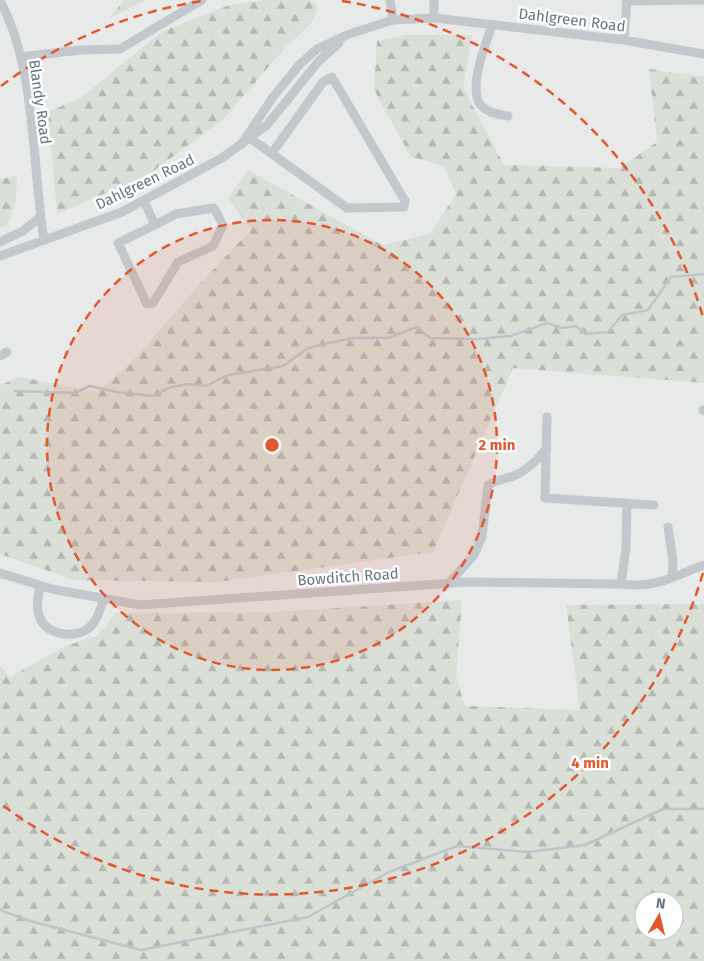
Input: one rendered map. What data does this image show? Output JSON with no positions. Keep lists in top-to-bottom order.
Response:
{
  "streets": {
    "street": ["Dahlgreen Road", "Blandy Road", "Bowditch Road"]
  },
  "crossings": [
    ["Dahlgreen Road", "Blandy Road"]
  ],
  "north": "top",
  "rings": ["2 min", "4 min"]
}
